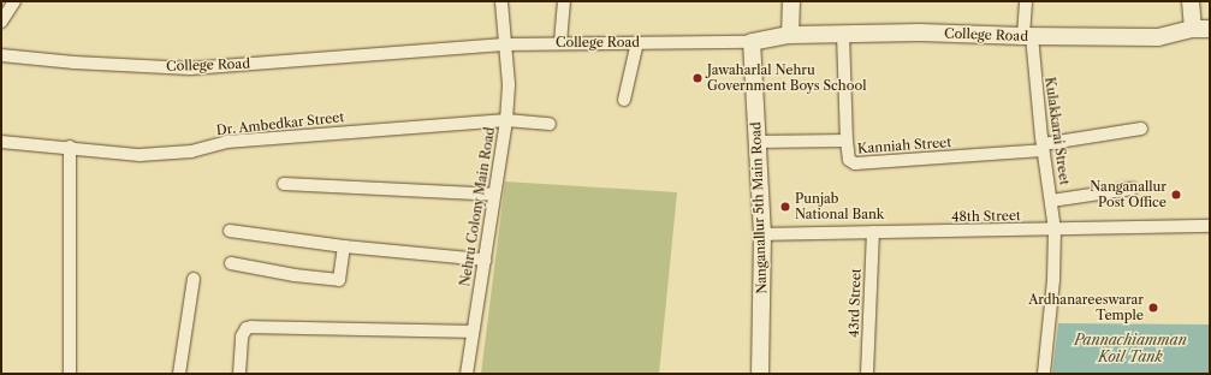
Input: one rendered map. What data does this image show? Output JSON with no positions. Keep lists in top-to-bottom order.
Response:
{
  "streets": {
    "street": [
      "College Road",
      "Dr. Ambedkar Street",
      "Kulakkarai Street",
      "Kanniah Street",
      "Nehru Colony Main Road",
      "Nanganallur 5th Main Road",
      "48th Street",
      "43rd Street"
    ]
  },
  "crossings": [
    ["College Road", "Kulakkarai Street"],
    ["College Road", "Nehru Colony Main Road"],
    ["College Road", "Nanganallur 5th Main Road"],
    ["Dr. Ambedkar Street", "Nehru Colony Main Road"],
    ["Kulakkarai Street", "Kanniah Street"],
    ["Kulakkarai Street", "48th Street"],
    ["Kanniah Street", "Nanganallur 5th Main Road"],
    ["Nanganallur 5th Main Road", "48th Street"],
    ["48th Street", "43rd Street"]
  ],
  "water": ["Pannachiamman Koil Tank"],
  "places": [
    "Jawaharlal Nehru Government Boys School",
    "Nanganallur Post Office",
    "Punjab National Bank",
    "Ardhanareeswarar Temple"
  ]
}
